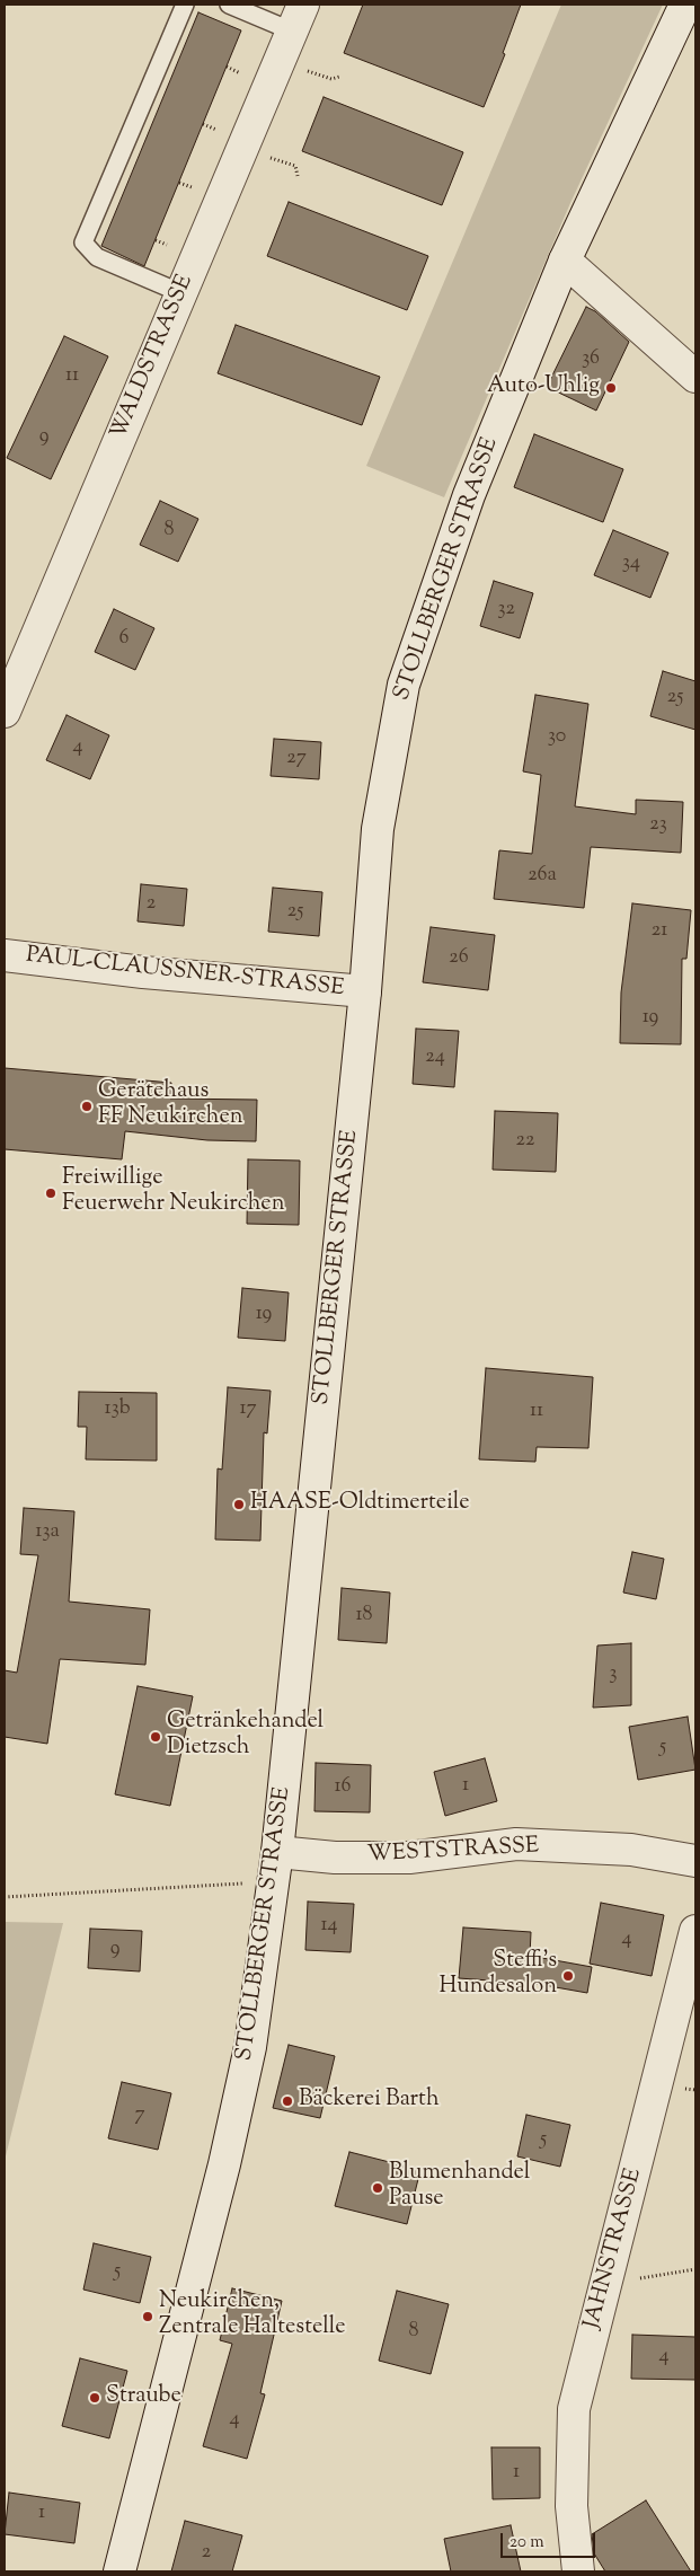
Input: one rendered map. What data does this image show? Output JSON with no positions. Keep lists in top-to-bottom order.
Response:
{
  "streets": {
    "main road": [
      "WALDSTRASSE",
      "STOLLBERGER STRASSE",
      "PAUL-CLAUSSNER-STRASSE",
      "WESTSTRASSE",
      "JAHNSTRASSE"
    ]
  },
  "crossings": [
    ["STOLLBERGER STRASSE", "PAUL-CLAUSSNER-STRASSE"],
    ["STOLLBERGER STRASSE", "WESTSTRASSE"]
  ],
  "places": [
    "Auto-Uhlig",
    "Gerätehaus FF Neukirchen",
    "Freiwillige Feuerwehr Neukirchen",
    "HAASE-Oldtimerteile",
    "Getränkehandel Dietzsch",
    "Steffi's Hundesalon",
    "Bäckerei Barth",
    "Blumenhandel Pause",
    "Neukirchen, Zentrale Haltestelle",
    "Straube"
  ],
  "house_numbers": [
    "36",
    "11",
    "9",
    "8",
    "34",
    "32",
    "6",
    "25",
    "30",
    "4",
    "27",
    "23",
    "26a",
    "2",
    "25",
    "21",
    "26",
    "19",
    "24",
    "22",
    "19",
    "13b",
    "17",
    "11",
    "13a",
    "18",
    "3",
    "5",
    "1",
    "16",
    "14",
    "4",
    "9",
    "7",
    "5",
    "5",
    "8",
    "4",
    "4",
    "1",
    "1",
    "2"
  ],
  "scale_bar": "20 m"
}
